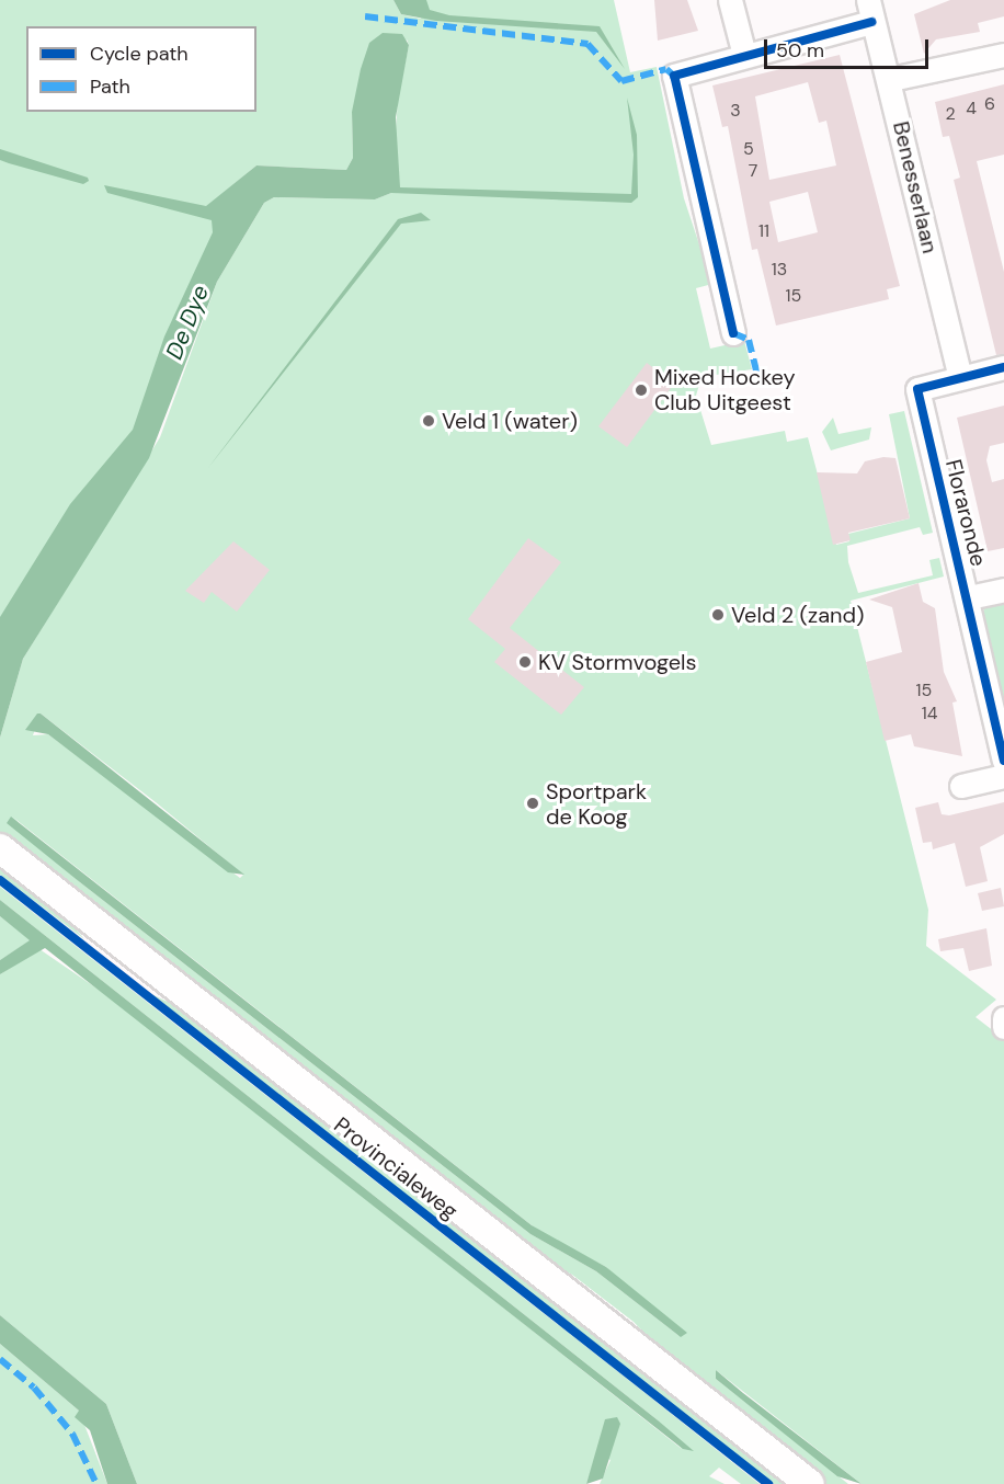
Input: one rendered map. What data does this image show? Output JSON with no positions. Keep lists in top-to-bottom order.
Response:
{
  "streets": {
    "main road": ["Provincialeweg"],
    "street": ["Benesserlaan", "Floraronde"]
  },
  "crossings": [
    ["Benesserlaan", "Floraronde"]
  ],
  "water": ["De Dye"],
  "places": [
    "Mixed Hockey Club Uitgeest",
    "Veld 1 (water)",
    "Veld 2 (zand)",
    "KV Stormvogels",
    "Sportpark de Koog"
  ],
  "house_numbers": [
    "6",
    "4",
    "3",
    "2",
    "5",
    "7",
    "11",
    "13",
    "15",
    "15",
    "14"
  ],
  "legend": ["Cycle path", "Path"],
  "scale_bar": "50 m"
}
